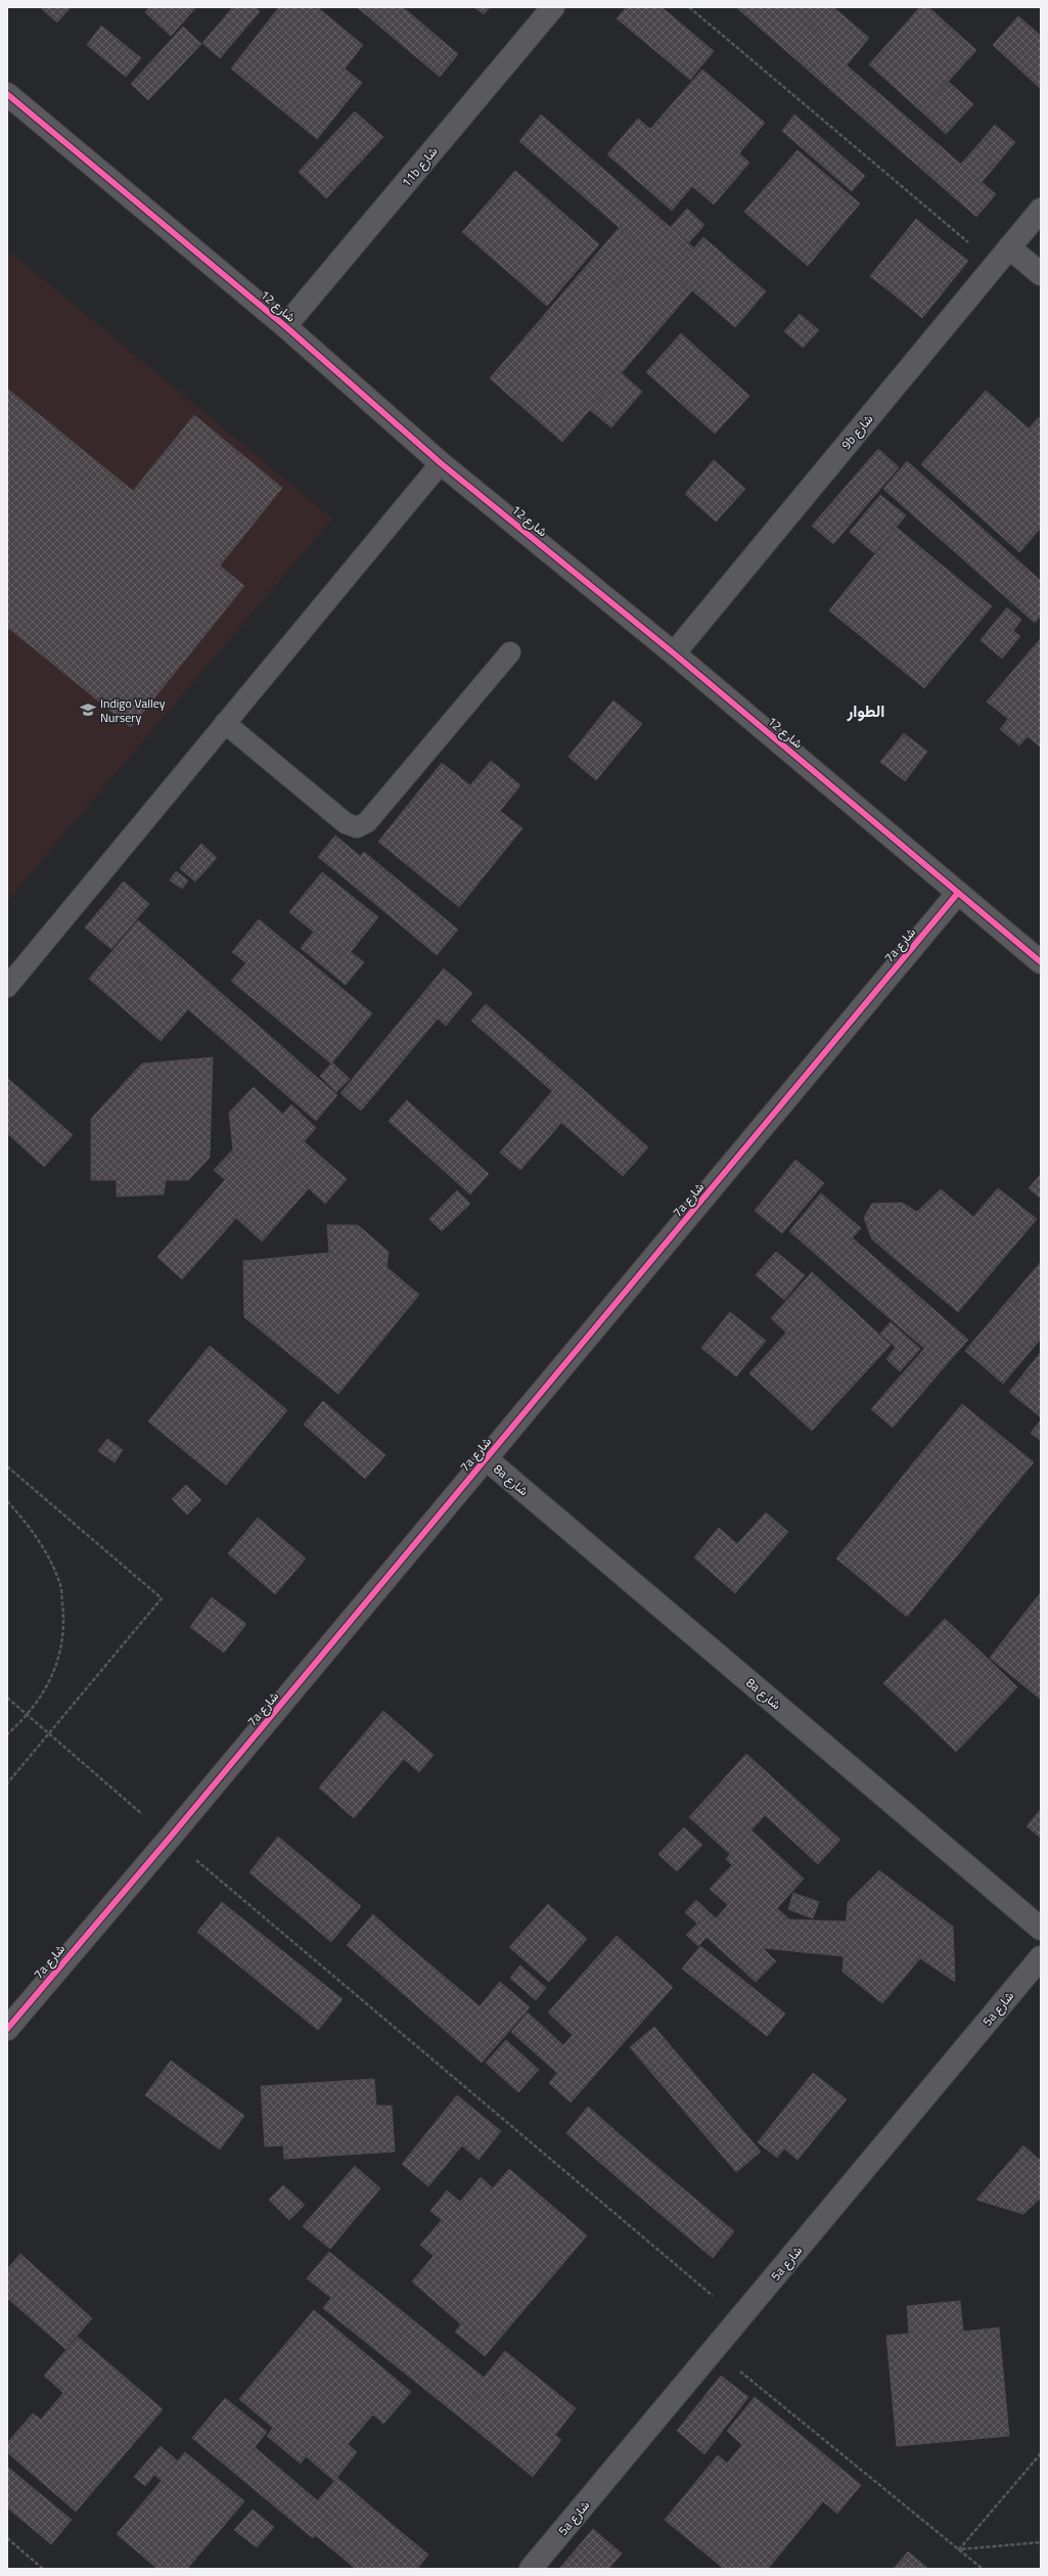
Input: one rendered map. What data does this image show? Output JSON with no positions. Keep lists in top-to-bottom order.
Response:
{
  "streets": {
    "street": [
      "11b شارع",
      "شارع 12",
      "9b شارع",
      "7a شارع",
      "8a شارع",
      "5a شارع"
    ]
  },
  "crossings": [
    ["11b شارع", "شارع 12"],
    ["شارع 12", "9b شارع"],
    ["شارع 12", "7a شارع"],
    ["7a شارع", "8a شارع"]
  ],
  "districts": ["الطوار"],
  "places": {
    "school or university": ["Indigo Valley Nursery"]
  }
}
